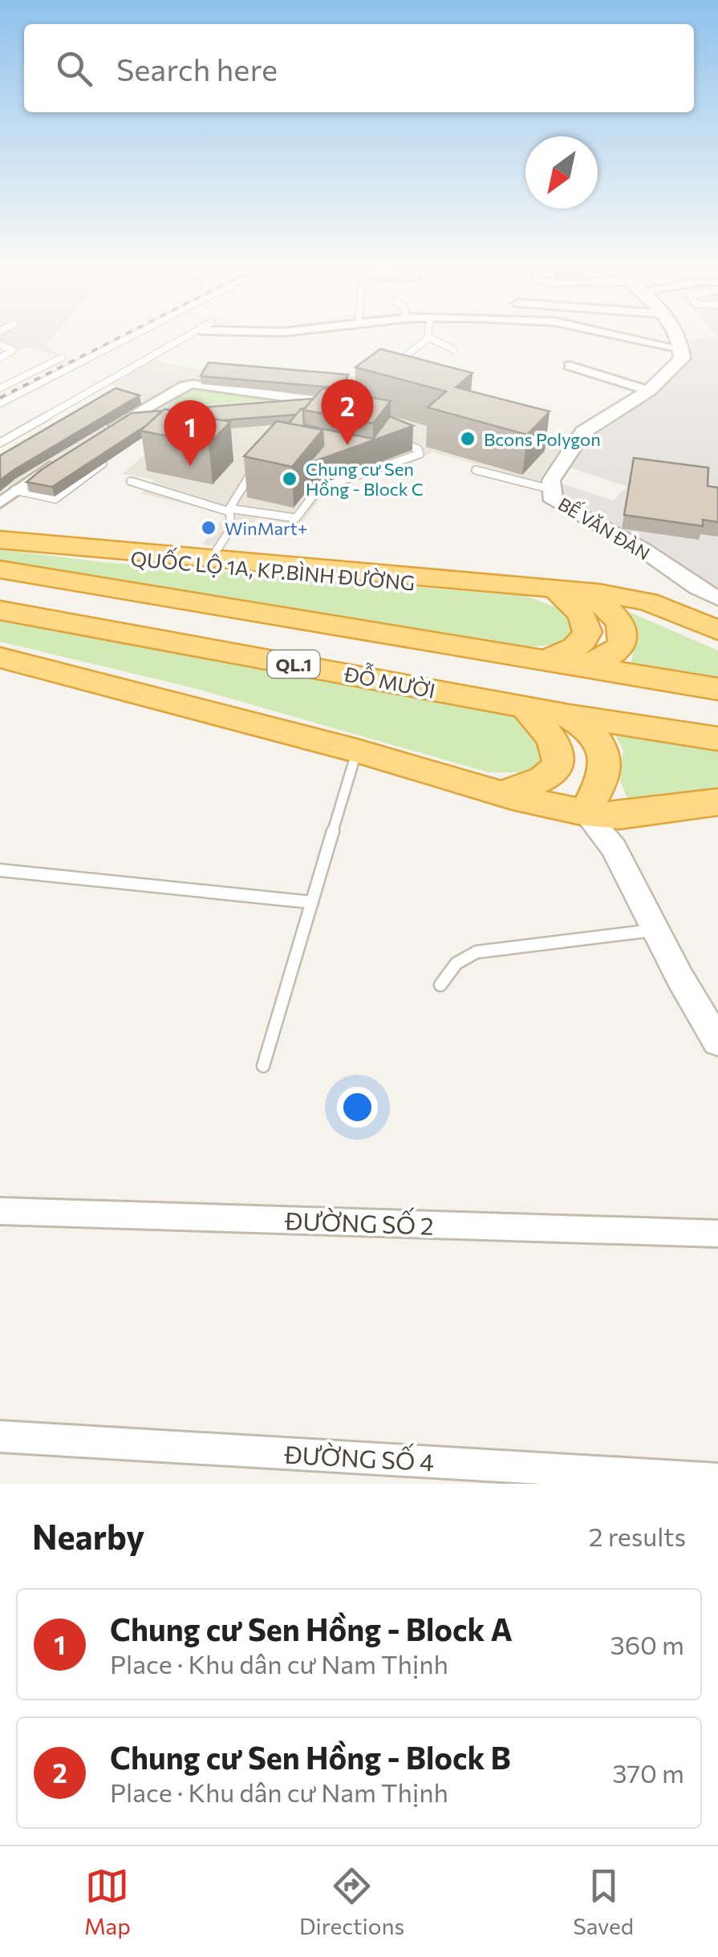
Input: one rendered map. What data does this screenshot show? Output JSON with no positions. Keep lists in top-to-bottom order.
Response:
{
  "streets": {
    "highway": ["QUỐC LỘ 1A, KP.BÌNH ĐƯỜNG", "QL.1", "ĐỖ MƯỜI"],
    "street": ["BẾ VĂN ĐÀN", "ĐƯỜNG SỐ 2", "ĐƯỜNG SỐ 4"]
  },
  "crossings": [
    ["QL.1", "ĐỖ MƯỜI"]
  ],
  "places": ["Bcons Polygon", "Chung cư Sen Hồng - Block C", "WinMart+"],
  "north": "bottom left",
  "page": {
    "search": "Search here",
    "pins": ["2", "1"],
    "heading": ["Nearby", "2 results"],
    "list": [
      {
        "mark": "1",
        "name": "Chung cư Sen Hồng - Block A",
        "note": "Place · Khu dân cư Nam Thịnh",
        "value": "360 m"
      },
      {
        "mark": "2",
        "name": "Chung cư Sen Hồng - Block B",
        "note": "Place · Khu dân cư Nam Thịnh",
        "value": "370 m"
      }
    ],
    "nav": ["Map", "Directions", "Saved"]
  }
}
